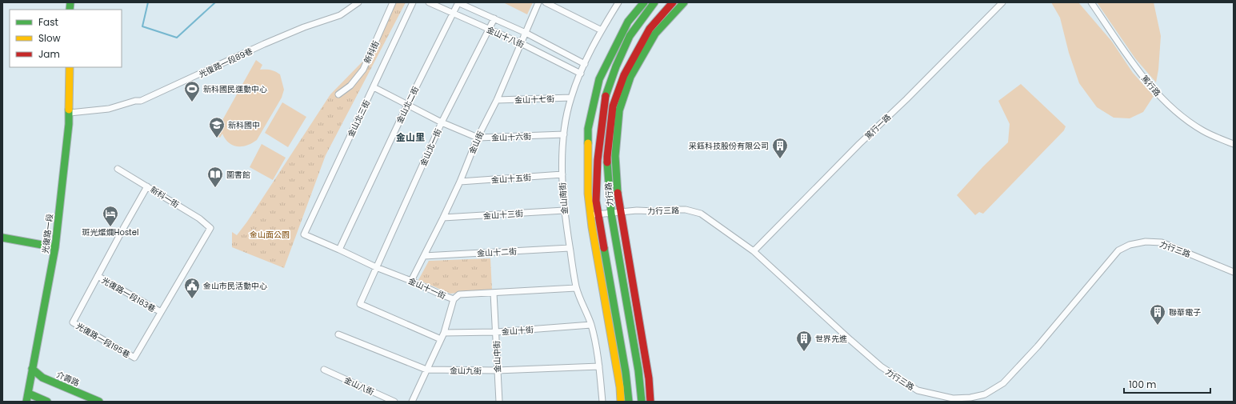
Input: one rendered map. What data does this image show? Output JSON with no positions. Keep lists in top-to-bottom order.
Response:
{
  "streets": {
    "street": [
      "金山十八街",
      "新科街",
      "光復路一段89巷",
      "篤行路",
      "金山十七街",
      "金山北二街",
      "金山北三街",
      "篤行一路",
      "金山十六街",
      "金山街",
      "金山北一街",
      "金山十五街",
      "力行路",
      "新科一街",
      "金山南街",
      "力行三路",
      "金山十三街",
      "光復路一段",
      "金山十二街",
      "金山十一街",
      "光復路一段163巷",
      "金山十街",
      "光復路一段195巷",
      "金山中街",
      "金山九街",
      "介壽路",
      "金山八街"
    ]
  },
  "crossings": [
    ["金山十八街", "金山北二街"],
    ["金山十八街", "金山街"],
    ["金山十八街", "金山北一街"],
    ["金山十八街", "金山南街"],
    ["光復路一段89巷", "光復路一段"],
    ["金山十七街", "金山街"],
    ["金山十七街", "金山南街"],
    ["金山北二街", "金山十六街"],
    ["金山北二街", "金山十一街"],
    ["金山北三街", "金山十六街"],
    ["金山北三街", "金山十一街"],
    ["篤行一路", "力行三路"],
    ["金山十六街", "金山街"],
    ["金山十六街", "金山北一街"],
    ["金山十六街", "金山南街"],
    ["金山街", "金山十五街"],
    ["金山街", "金山十三街"],
    ["金山街", "金山十二街"],
    ["金山街", "金山十一街"],
    ["金山北一街", "金山十一街"],
    ["金山十五街", "金山南街"],
    ["力行路", "力行三路"],
    ["新科一街", "光復路一段163巷"],
    ["新科一街", "光復路一段195巷"],
    ["金山南街", "金山十三街"],
    ["金山南街", "金山十二街"],
    ["金山南街", "金山十一街"],
    ["金山南街", "金山十街"],
    ["金山南街", "金山九街"],
    ["光復路一段", "介壽路"],
    ["金山十一街", "金山中街"],
    ["光復路一段163巷", "光復路一段195巷"],
    ["金山十街", "金山中街"],
    ["金山中街", "金山九街"]
  ],
  "districts": ["金山里"],
  "parks": ["金山面公園"],
  "places": {
    "sports": ["新科國民運動中心"],
    "school or university": ["新科國中"],
    "building": ["采鈺科技股份有限公司", "聯華電子", "世界先進"],
    "library": ["圖書館"],
    "hotel": ["斑光燦爛Hostel"],
    "public building": ["金山市民活動中心"]
  },
  "legend": ["Fast", "Slow", "Jam"],
  "scale_bar": "100 m"
}
